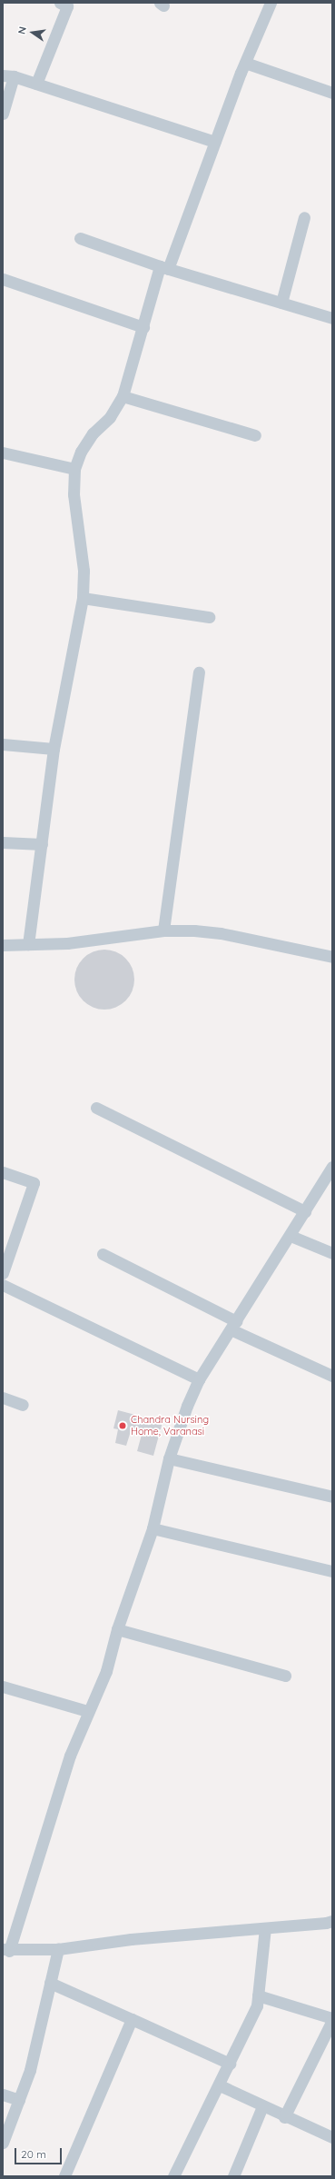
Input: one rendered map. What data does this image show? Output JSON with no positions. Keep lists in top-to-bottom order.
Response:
{
  "places": ["Chandra Nursing Home, Varanasi"],
  "scale_bar": "20 m",
  "north": "left"
}
